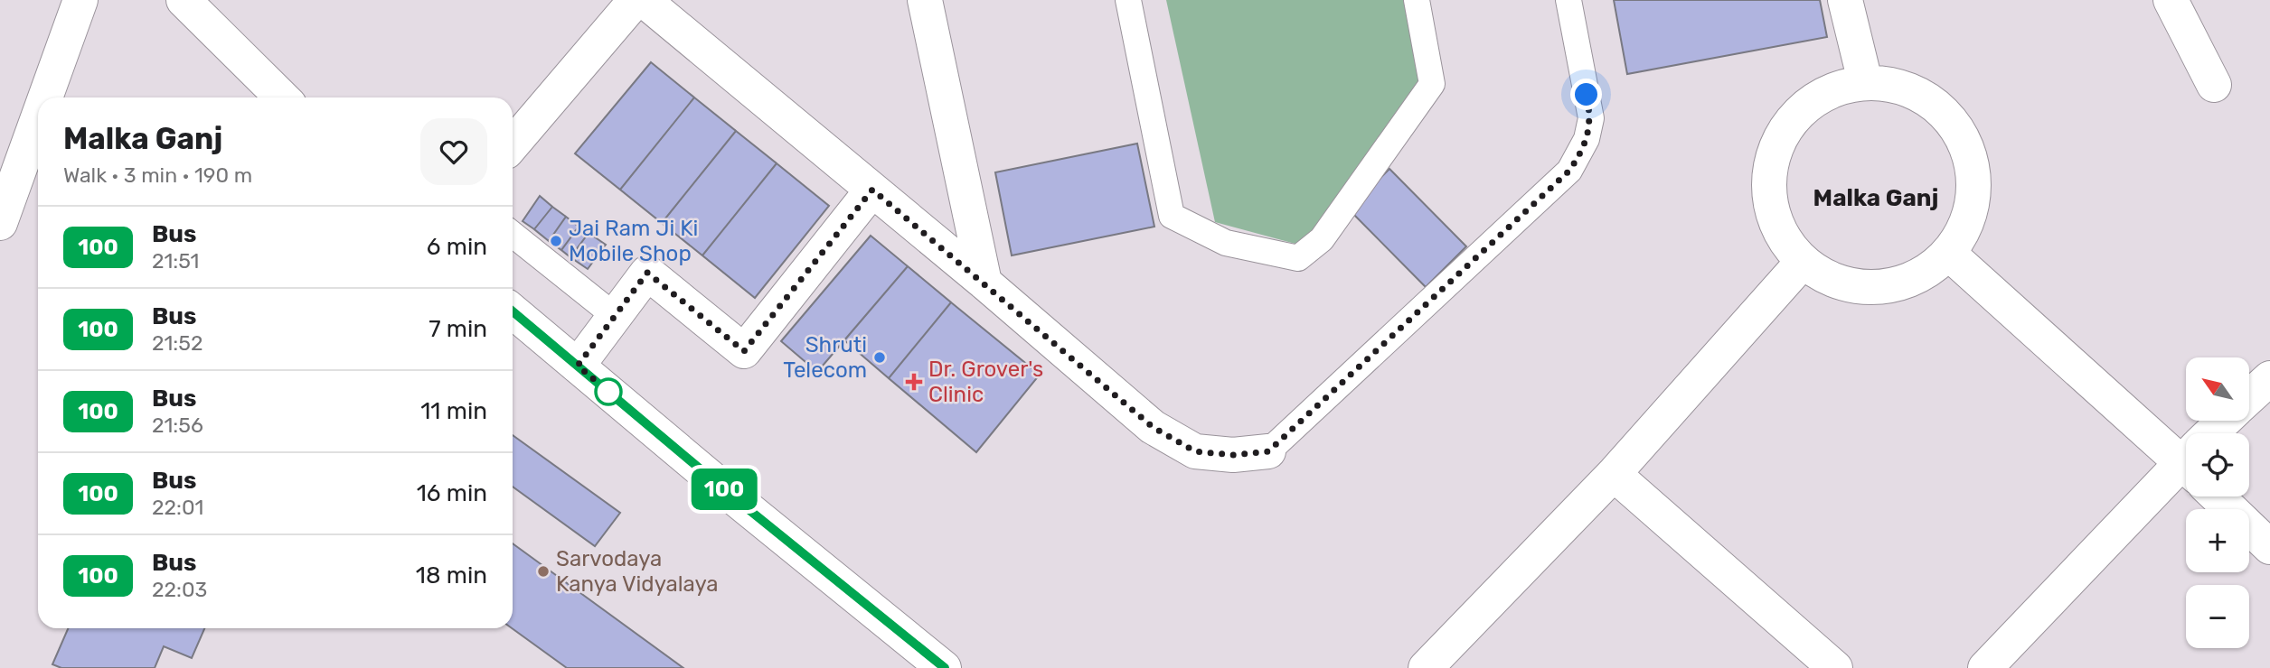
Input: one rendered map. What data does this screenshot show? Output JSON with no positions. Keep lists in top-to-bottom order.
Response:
{
  "districts": ["Malka Ganj"],
  "places": {
    "other": ["Jai Ram Ji Ki Mobile Shop", "Shruti Telecom", "Sarvodaya Kanya Vidyalaya"],
    "health": ["Dr. Grover's Clinic"]
  },
  "lines": ["bus line 100"],
  "north": "top left",
  "page": {
    "on_map": "100",
    "heading": ["Malka Ganj", "Walk · 3 min · 190 m"],
    "list": [
      {
        "mark": "100",
        "name": "Bus",
        "note": "21:51",
        "value": "6 min"
      },
      {
        "mark": "100",
        "name": "Bus",
        "note": "21:52",
        "value": "7 min"
      },
      {
        "mark": "100",
        "name": "Bus",
        "note": "21:56",
        "value": "11 min"
      },
      {
        "mark": "100",
        "name": "Bus",
        "note": "22:01",
        "value": "16 min"
      },
      {
        "mark": "100",
        "name": "Bus",
        "note": "22:03",
        "value": "18 min"
      }
    ],
    "map_buttons": ["+", "−"]
  }
}
